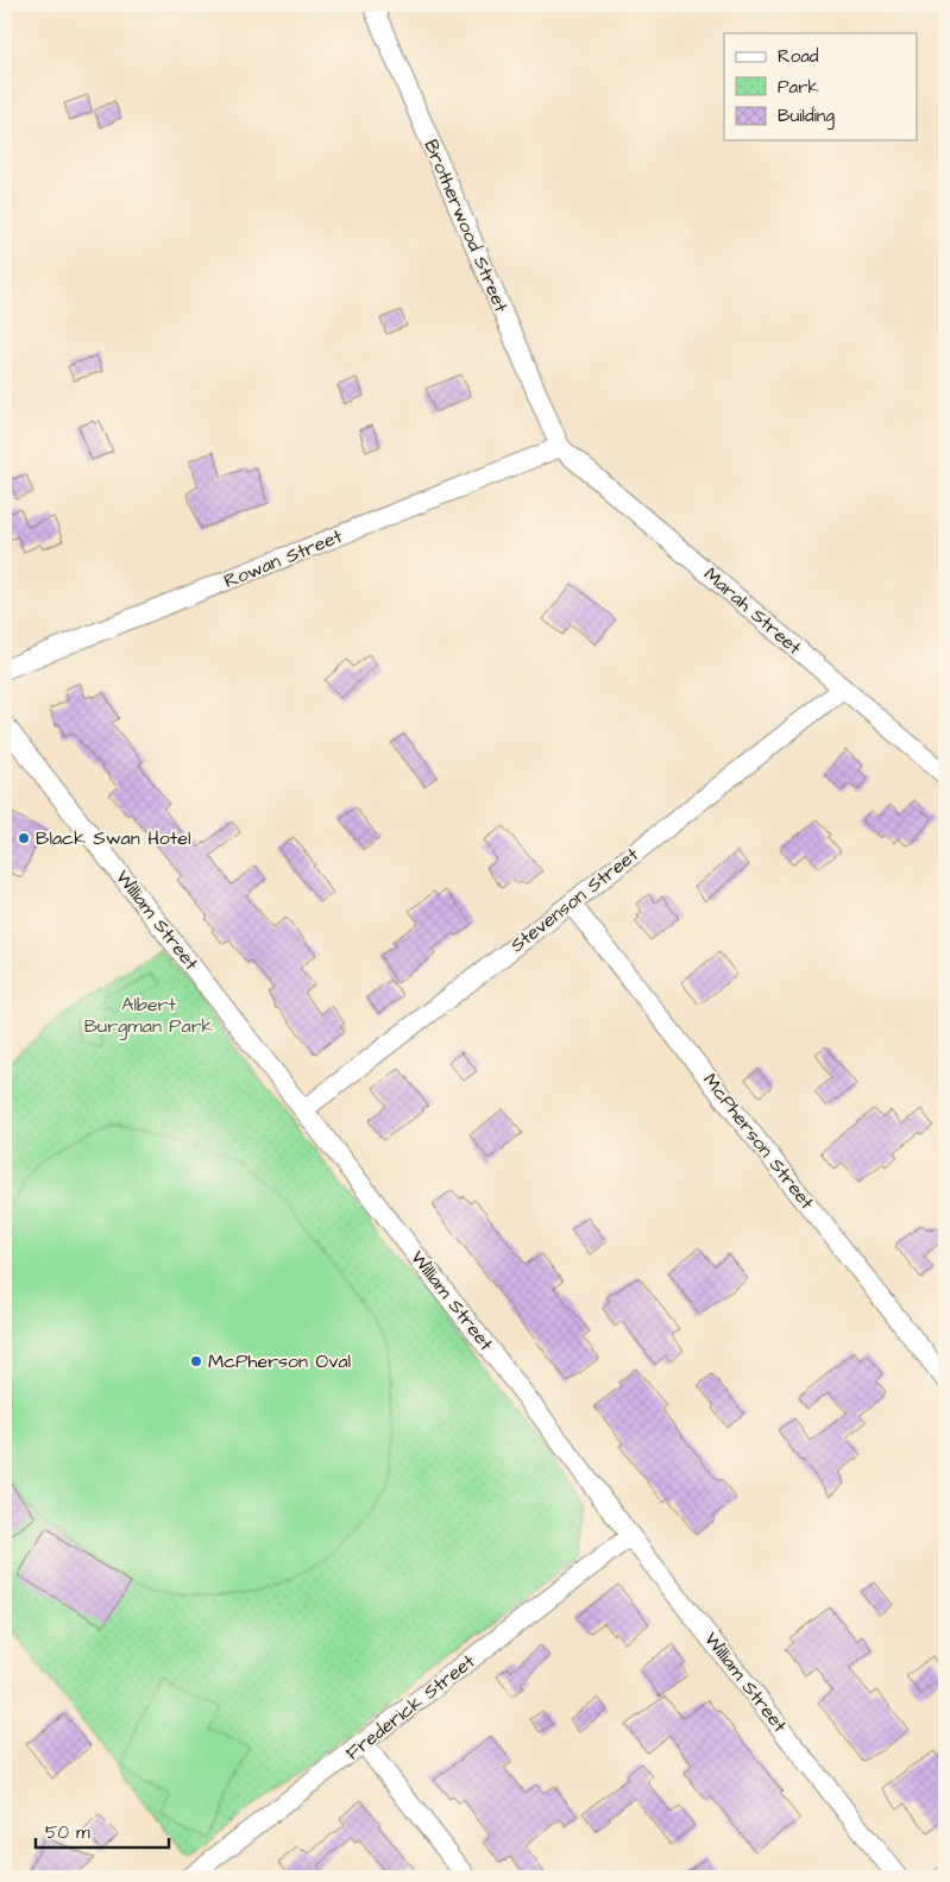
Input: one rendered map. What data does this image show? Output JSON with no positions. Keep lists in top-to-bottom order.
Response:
{
  "streets": {
    "street": [
      "Brotherwood Street",
      "Rowan Street",
      "Marah Street",
      "Stevenson Street",
      "William Street",
      "McPherson Street",
      "Frederick Street"
    ]
  },
  "crossings": [
    ["Brotherwood Street", "Rowan Street"],
    ["Brotherwood Street", "Marah Street"],
    ["Rowan Street", "Marah Street"],
    ["Marah Street", "Stevenson Street"],
    ["Stevenson Street", "William Street"],
    ["Stevenson Street", "McPherson Street"],
    ["William Street", "Frederick Street"]
  ],
  "parks": ["Albert Burgman Park"],
  "places": ["Black Swan Hotel", "McPherson Oval"],
  "legend": ["Road", "Park", "Building"],
  "scale_bar": "50 m"
}
